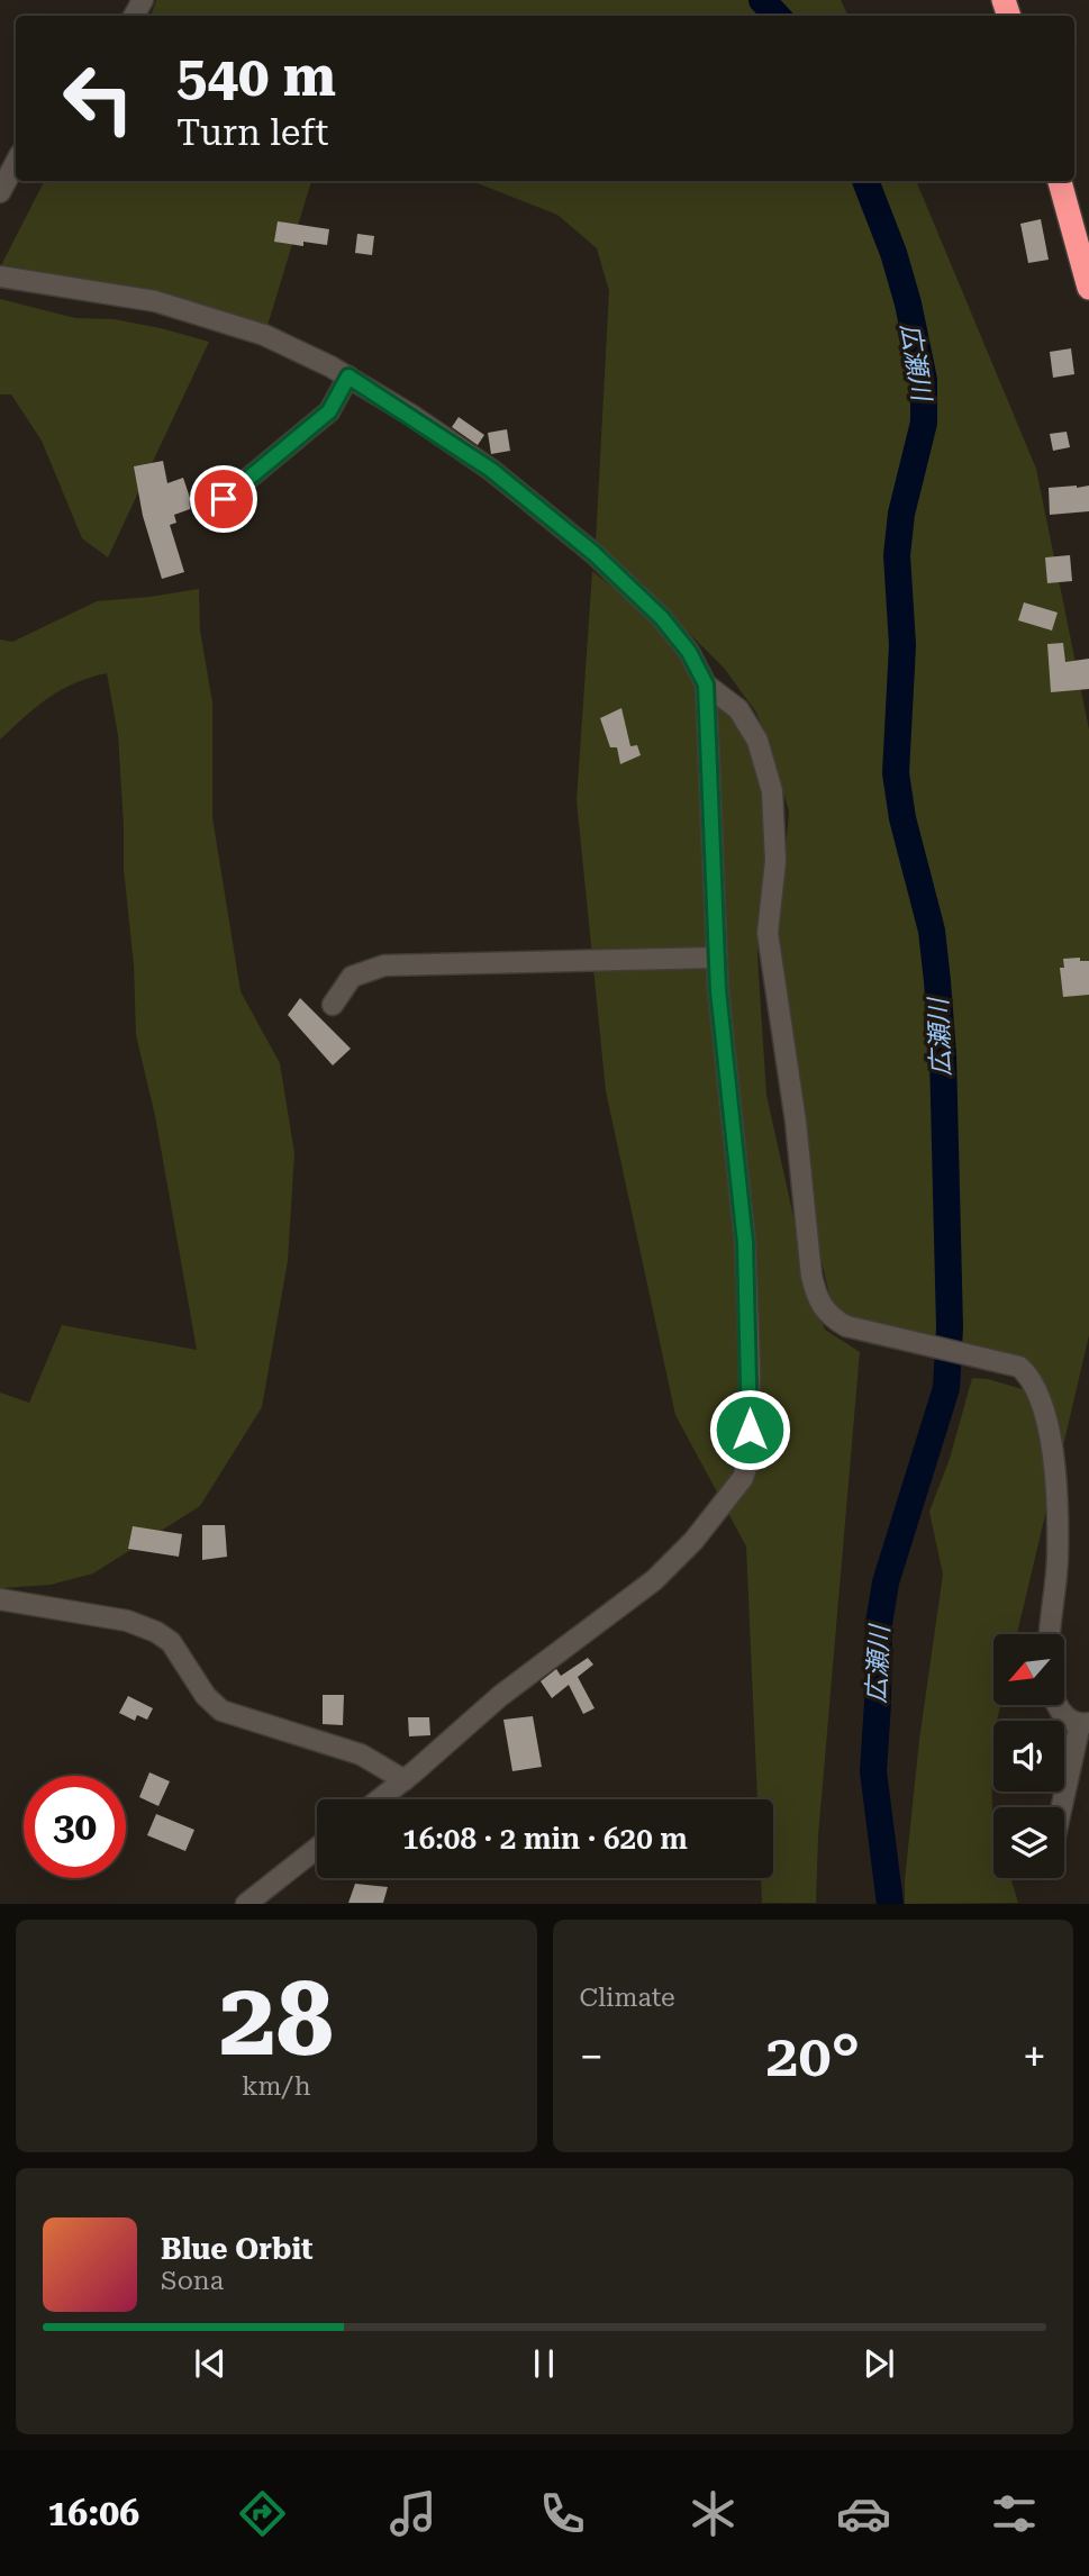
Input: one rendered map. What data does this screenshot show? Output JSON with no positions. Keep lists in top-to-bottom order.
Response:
{
  "water": ["広瀬川"],
  "north": "bottom left",
  "page": {
    "turn": ["540 m", "Turn left"],
    "limit": "30",
    "trip": "16:08 · 2 min · 620 m",
    "tile": [
      ["28", "km/h"],
      "Climate"
    ],
    "heat": ["−", "20°", "+"],
    "song": ["Blue Orbit", "Sona"],
    "tabs": "16:06"
  }
}
